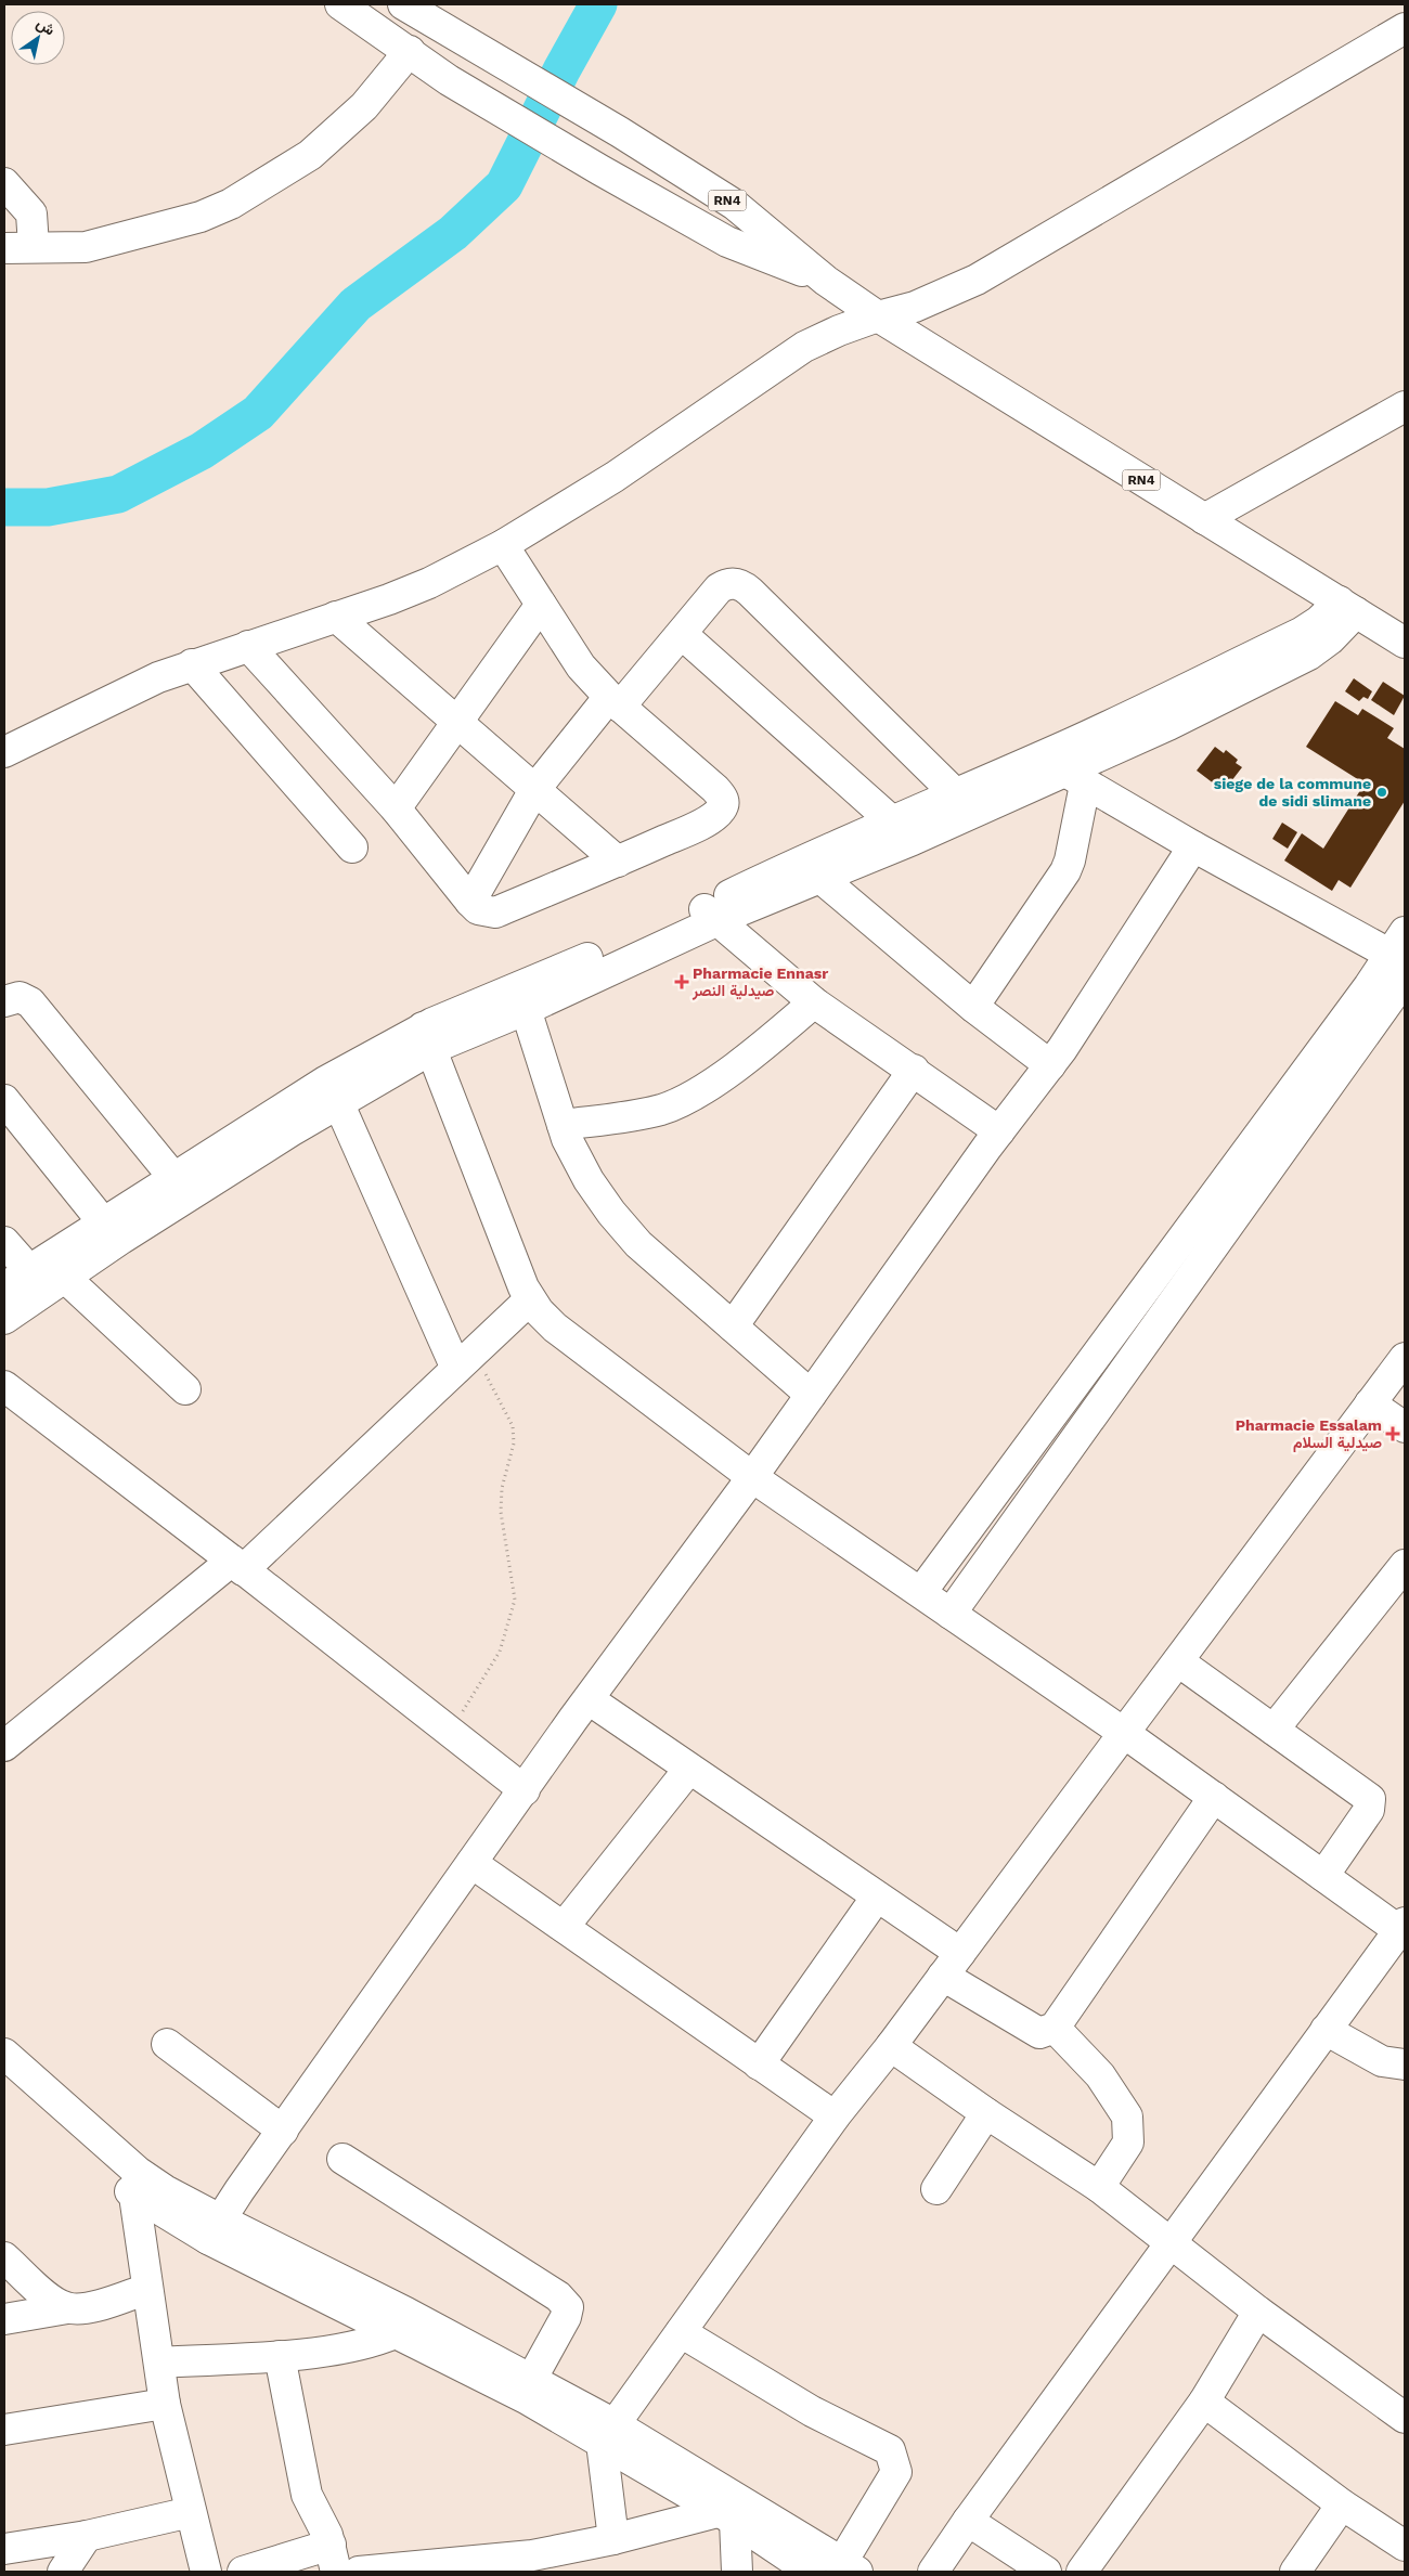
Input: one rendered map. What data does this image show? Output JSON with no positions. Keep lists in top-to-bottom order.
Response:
{
  "streets": {
    "street": ["RN4"]
  },
  "places": {
    "other": ["siege de la commune de sidi slimane"],
    "health": ["Pharmacie Ennasr صيدلية النصر", "Pharmacie Essalam صيدلية السلام"]
  },
  "north": "top right"
}
